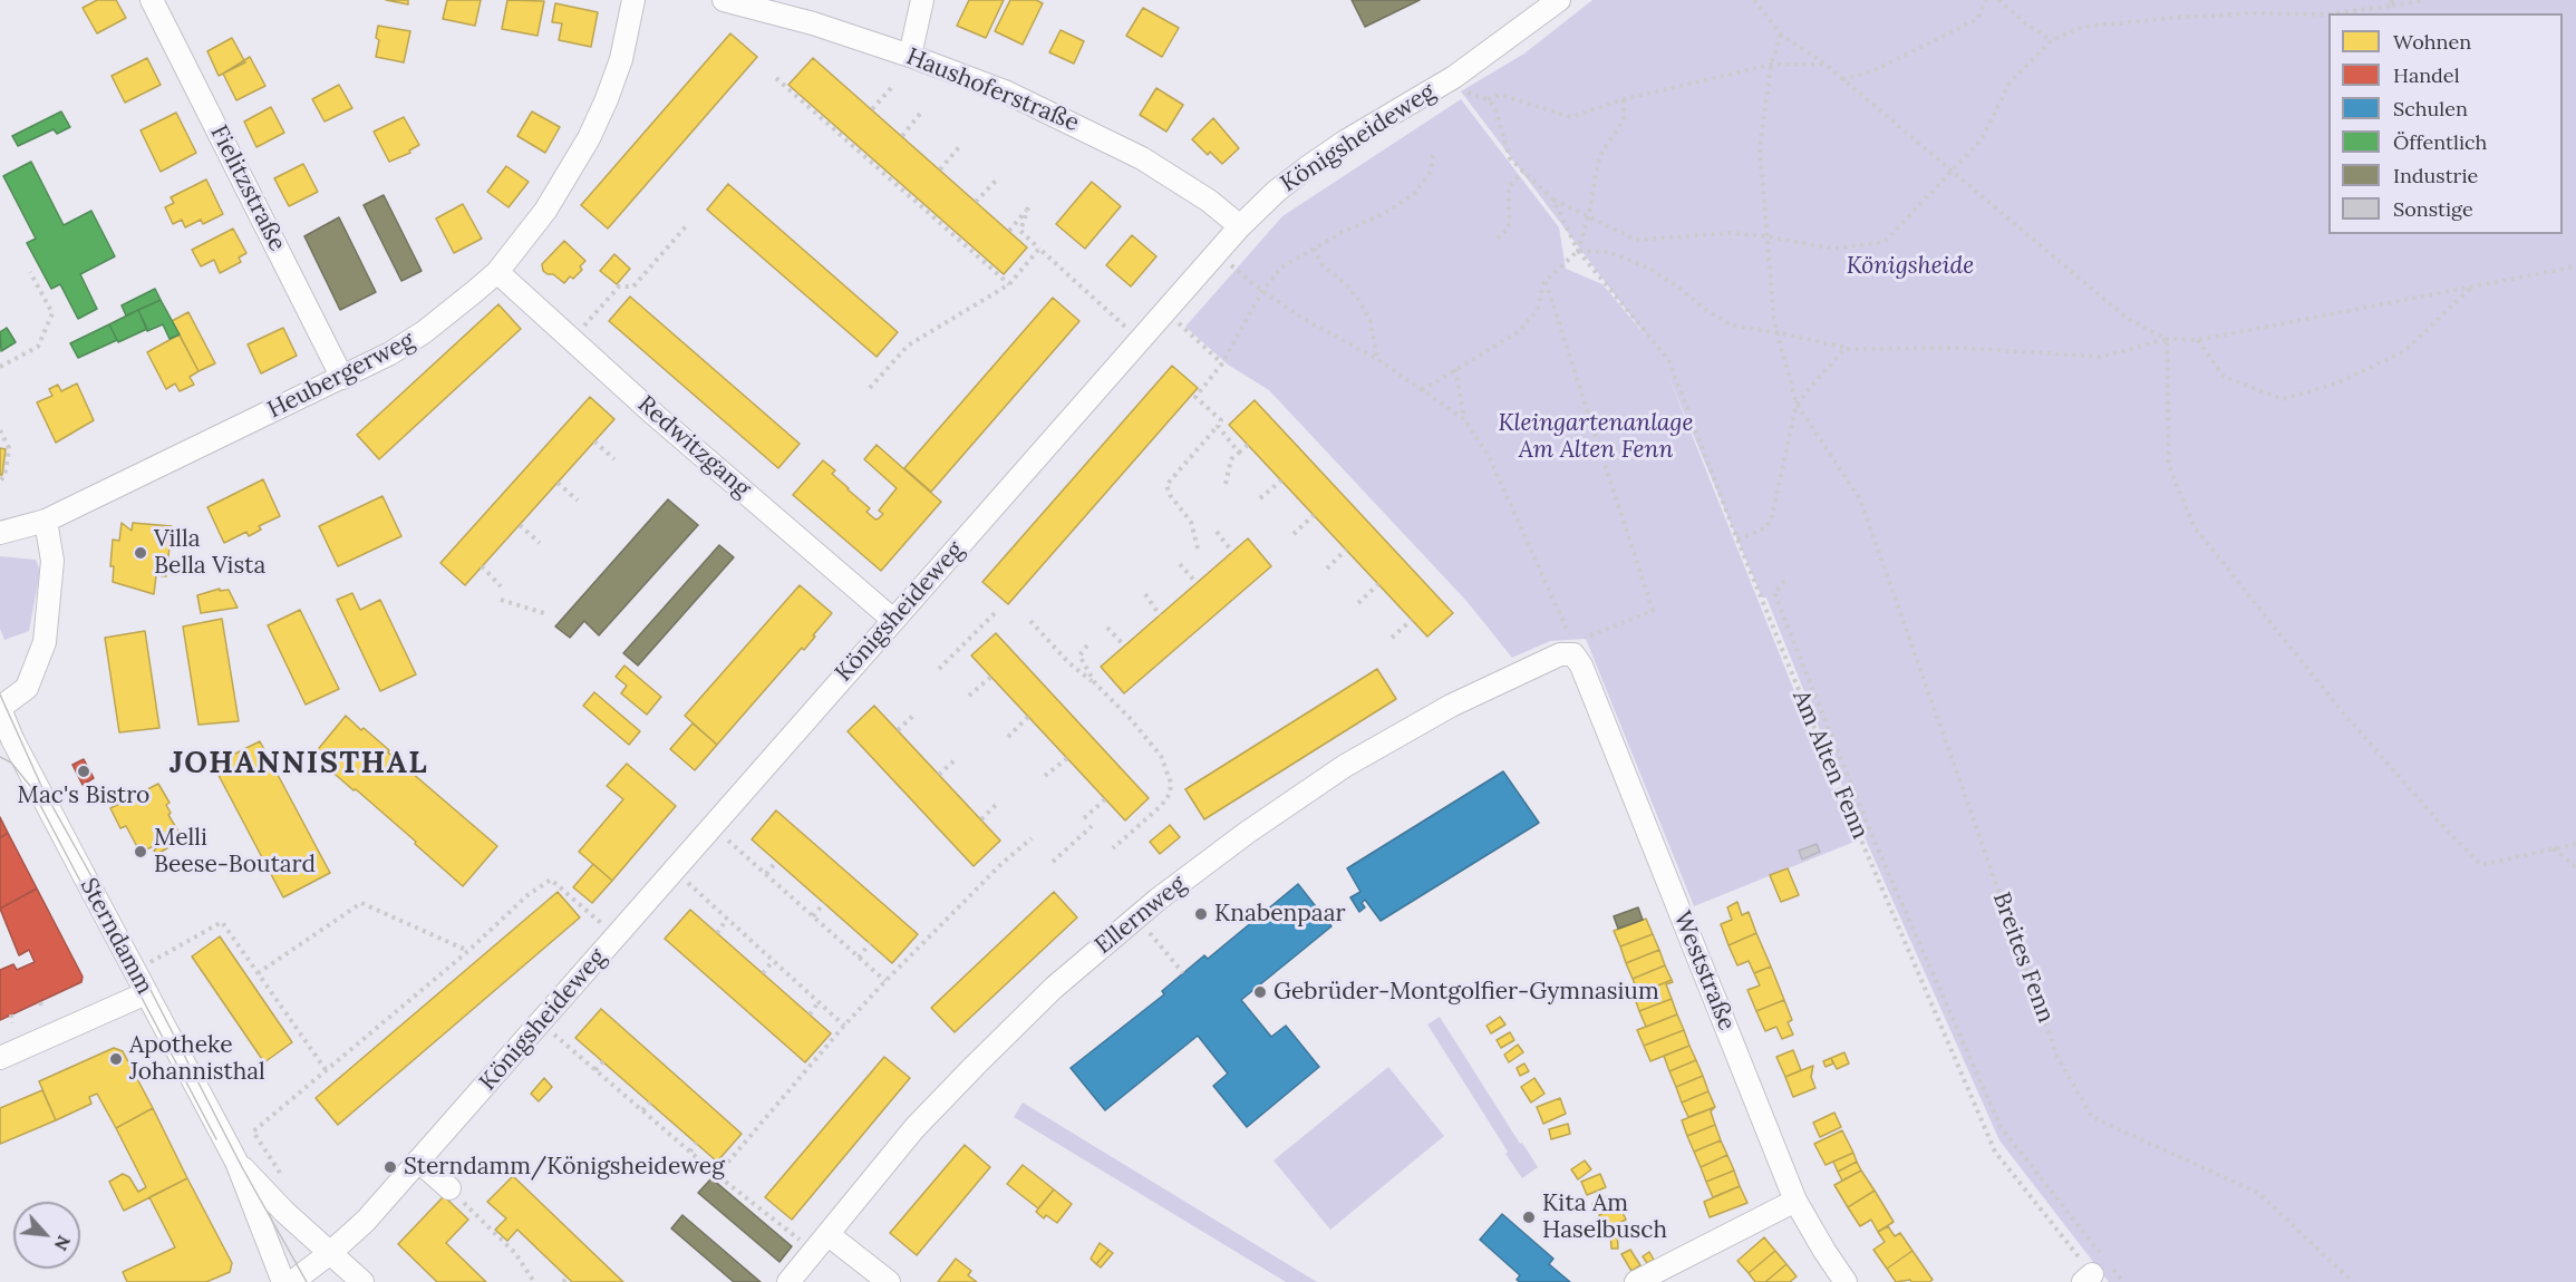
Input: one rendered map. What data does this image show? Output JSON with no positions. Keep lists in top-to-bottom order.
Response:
{
  "streets": {
    "street": [
      "Haushoferstraße",
      "Königsheideweg",
      "Fielitzstraße",
      "Heubergerweg",
      "Redwitzgang",
      "Ellernweg",
      "Sterndamm",
      "Weststraße"
    ],
    "path": ["Am Alten Fenn", "Breites Fenn"]
  },
  "crossings": [
    ["Haushoferstraße", "Königsheideweg"],
    ["Königsheideweg", "Redwitzgang"],
    ["Königsheideweg", "Sterndamm"],
    ["Fielitzstraße", "Heubergerweg"],
    ["Heubergerweg", "Redwitzgang"],
    ["Heubergerweg", "Sterndamm"],
    ["Ellernweg", "Weststraße"]
  ],
  "districts": ["JOHANNISTHAL"],
  "parks": ["Königsheide", "Kleingartenanlage Am Alten Fenn"],
  "places": [
    "Villa Bella Vista",
    "Mac's Bistro",
    "Melli Beese-Boutard",
    "Knabenpaar",
    "Gebrüder-Montgolfier-Gymnasium",
    "Apotheke Johannisthal",
    "Sterndamm/Königsheideweg",
    "Kita Am Haselbusch"
  ],
  "legend": [
    "Wohnen",
    "Handel",
    "Schulen",
    "Öffentlich",
    "Industrie",
    "Sonstige"
  ],
  "north": "bottom right"
}
